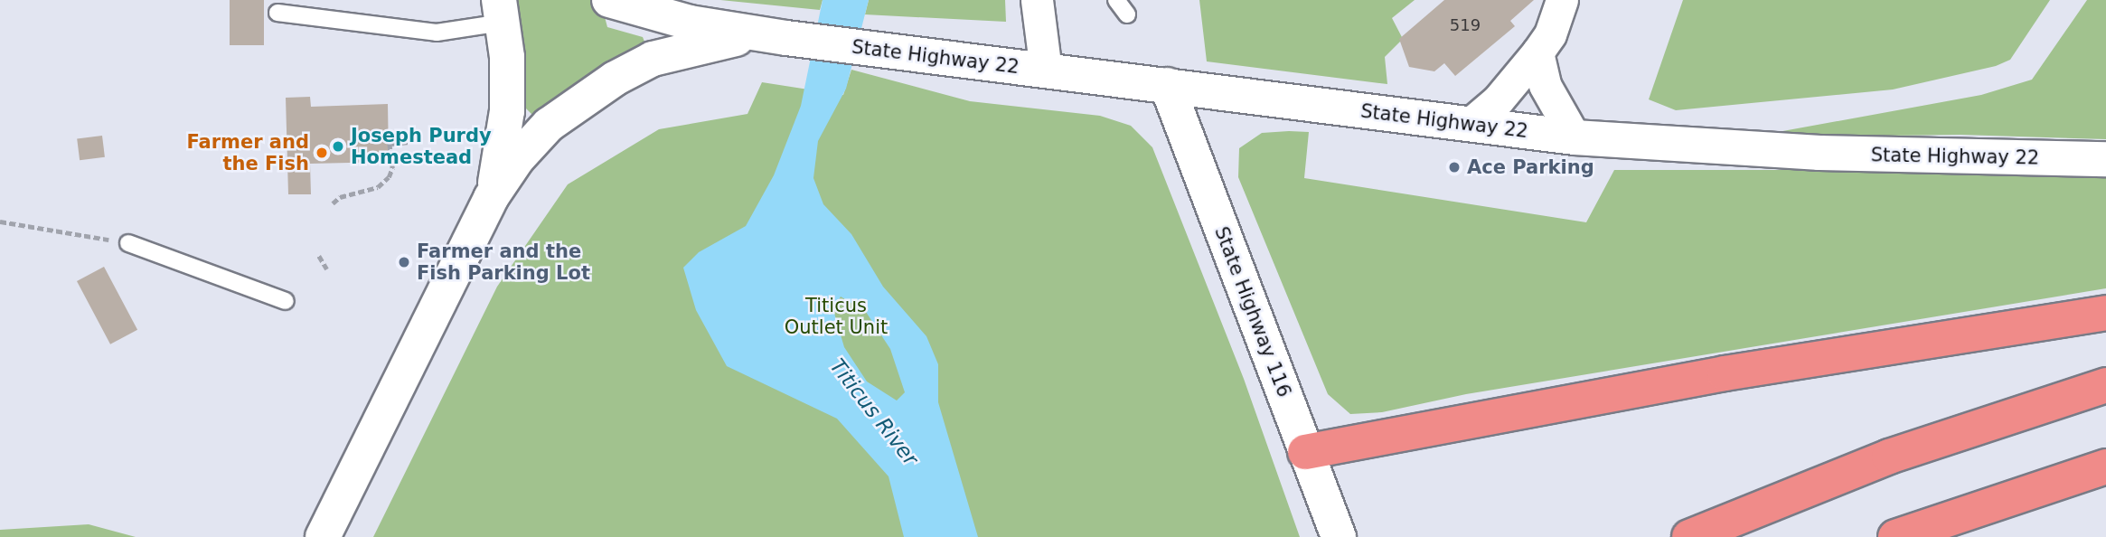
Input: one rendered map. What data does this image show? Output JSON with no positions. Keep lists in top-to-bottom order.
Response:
{
  "streets": {
    "main road": ["State Highway 22", "State Highway 116"]
  },
  "crossings": [
    ["State Highway 22", "State Highway 116"]
  ],
  "water": ["Titicus River"],
  "parks": ["Titicus Outlet Unit"],
  "places": [
    "Joseph Purdy Homestead",
    "Farmer and the Fish",
    "Ace Parking",
    "Farmer and the Fish Parking Lot"
  ],
  "house_numbers": ["519"]
}
